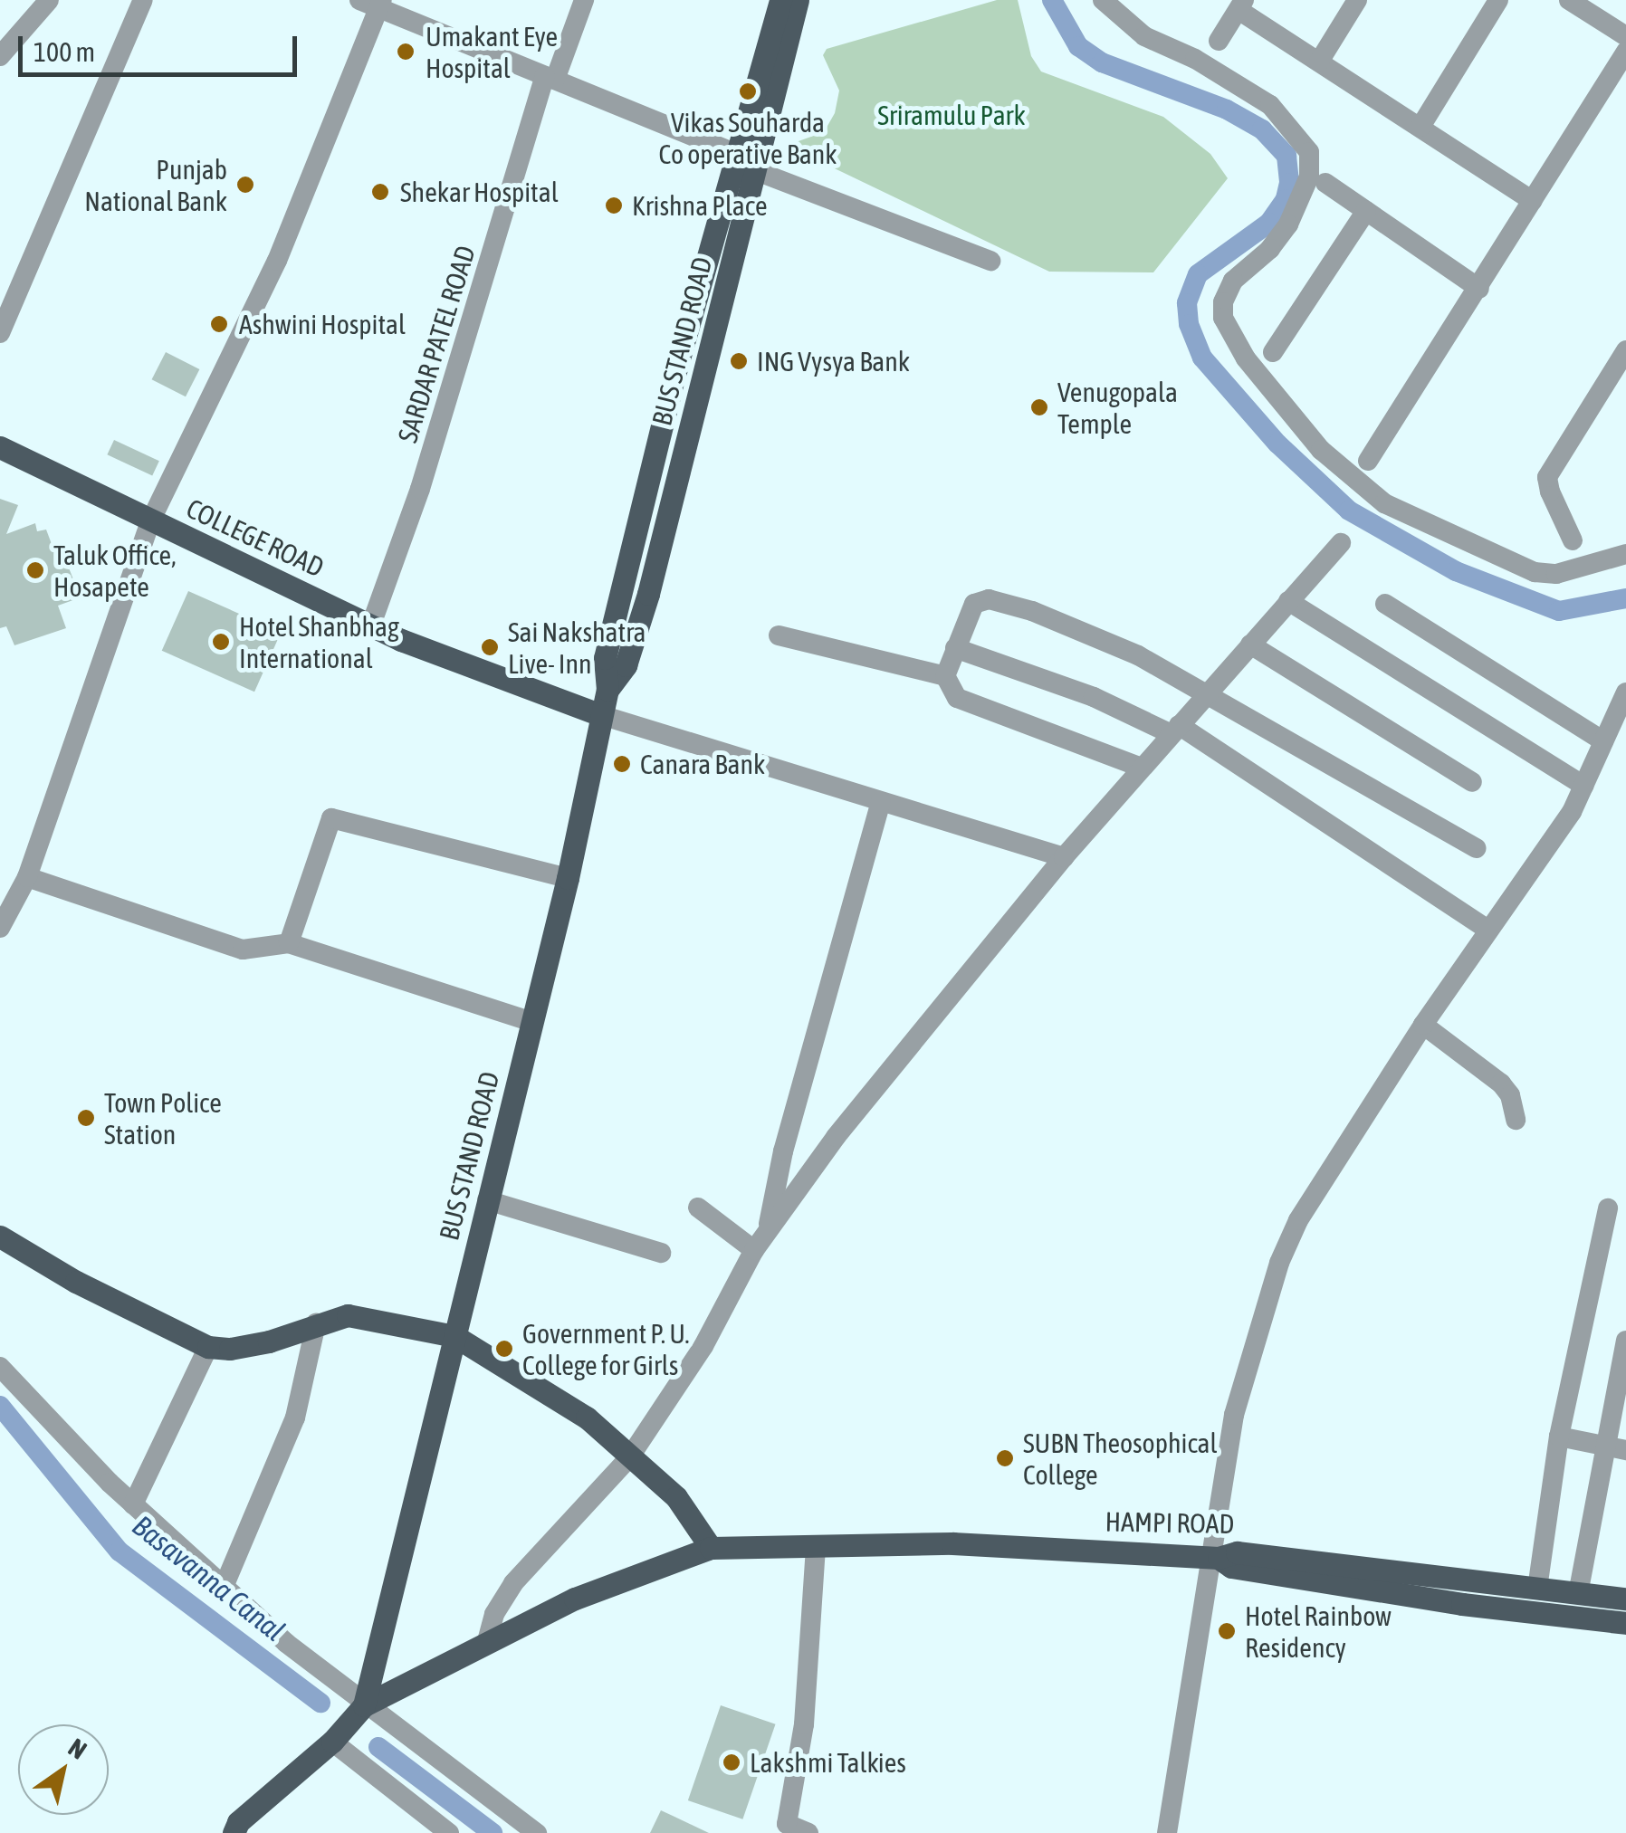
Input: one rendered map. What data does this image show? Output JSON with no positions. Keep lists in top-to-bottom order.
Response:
{
  "streets": {
    "main road": ["BUS STAND ROAD", "COLLEGE ROAD", "HAMPI ROAD"],
    "street": ["SARDAR PATEL ROAD"]
  },
  "crossings": [
    ["BUS STAND ROAD", "COLLEGE ROAD"],
    ["BUS STAND ROAD", "HAMPI ROAD"],
    ["SARDAR PATEL ROAD", "COLLEGE ROAD"]
  ],
  "water": ["Basavanna Canal"],
  "parks": ["Sriramulu Park"],
  "places": [
    "Umakant Eye Hospital",
    "Vikas Souharda Co operative Bank",
    "Punjab National Bank",
    "Shekar Hospital",
    "Krishna Place",
    "Ashwini Hospital",
    "ING Vysya Bank",
    "Venugopala Temple",
    "Taluk Office, Hosapete",
    "Hotel Shanbhag International",
    "Sai Nakshatra Live- Inn",
    "Canara Bank",
    "Town Police Station",
    "Government P. U. College for Girls",
    "SUBN Theosophical College",
    "Hotel Rainbow Residency",
    "Lakshmi Talkies"
  ],
  "scale_bar": "100 m",
  "north": "top right"
}
